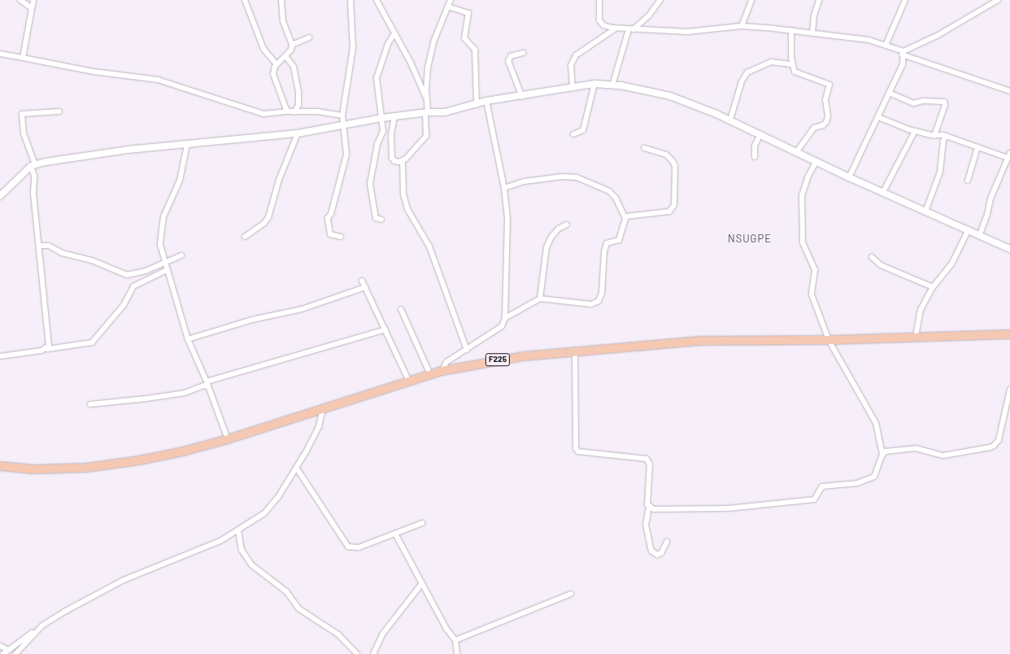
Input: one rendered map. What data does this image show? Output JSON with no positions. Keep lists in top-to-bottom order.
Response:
{
  "streets": {
    "main road": ["F225"]
  },
  "districts": ["NSUGPE"]
}
